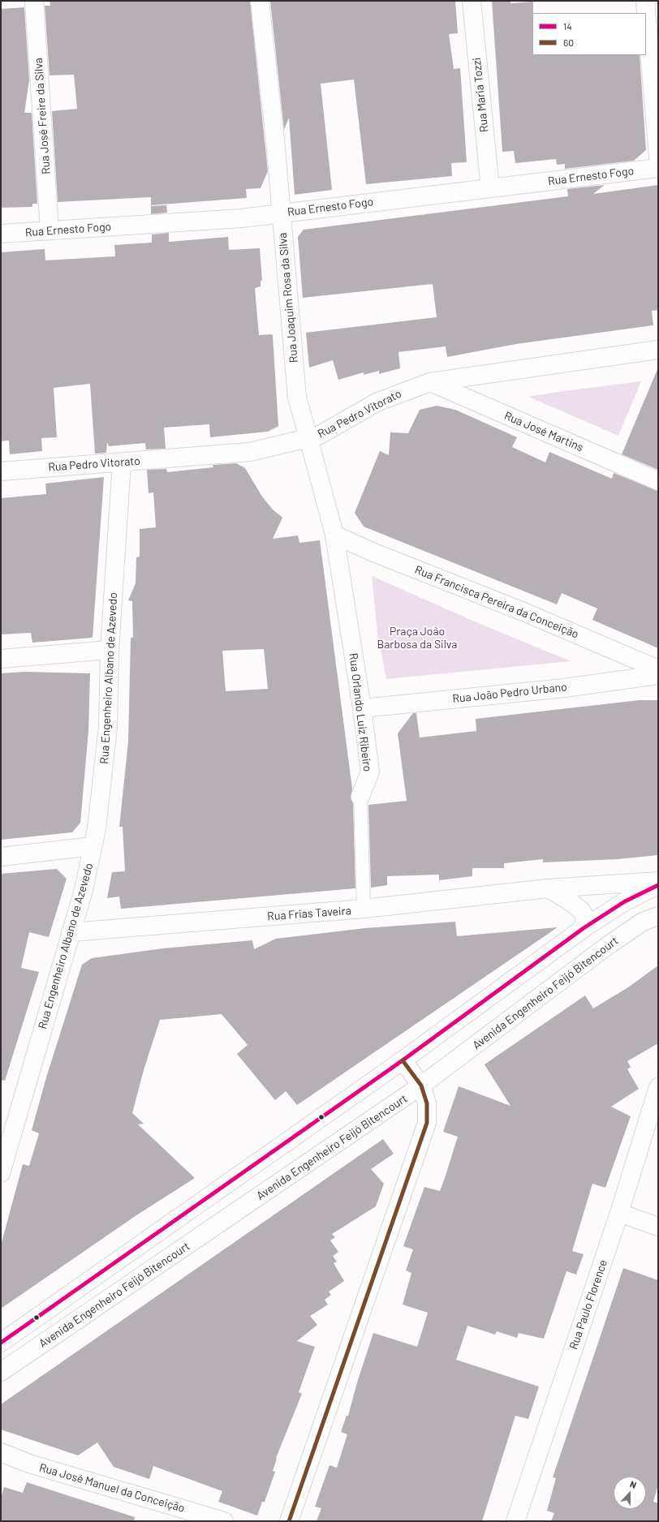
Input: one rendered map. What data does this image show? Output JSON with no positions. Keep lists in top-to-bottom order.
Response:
{
  "streets": {
    "street": [
      "Rua Maria Tozzi",
      "Rua José Freire da Silva",
      "Rua Ernesto Fogo",
      "Rua Joaquim Rosa da Silva",
      "Rua Pedro Vitorato",
      "Rua José Martins",
      "Rua Francisca Pereira da Conceição",
      "Rua Engenheiro Albano de Azevedo",
      "Rua João Pedro Urbano",
      "Rua Orlando Luiz Ribeiro",
      "Rua Frias Taveira",
      "Avenida Engenheiro Feijó Bitencourt",
      "Rua Paulo Florence",
      "Rua José Manuel da Conceição"
    ]
  },
  "crossings": [
    ["Rua Maria Tozzi", "Rua Ernesto Fogo"],
    ["Rua José Freire da Silva", "Rua Ernesto Fogo"],
    ["Rua Ernesto Fogo", "Rua Joaquim Rosa da Silva"],
    ["Rua Joaquim Rosa da Silva", "Rua Pedro Vitorato"],
    ["Rua Joaquim Rosa da Silva", "Rua Francisca Pereira da Conceição"],
    ["Rua Joaquim Rosa da Silva", "Rua Orlando Luiz Ribeiro"],
    ["Rua Pedro Vitorato", "Rua José Martins"],
    ["Rua Pedro Vitorato", "Rua Engenheiro Albano de Azevedo"],
    ["Rua Francisca Pereira da Conceição", "Rua Orlando Luiz Ribeiro"],
    ["Rua Engenheiro Albano de Azevedo", "Rua Frias Taveira"],
    ["Rua João Pedro Urbano", "Rua Orlando Luiz Ribeiro"],
    ["Rua Orlando Luiz Ribeiro", "Rua Frias Taveira"]
  ],
  "parks": ["Praça João Barbosa da Silva"],
  "lines": ["transit line 14", "transit line 60"],
  "legend": ["14", "60"],
  "north": "top"
}
